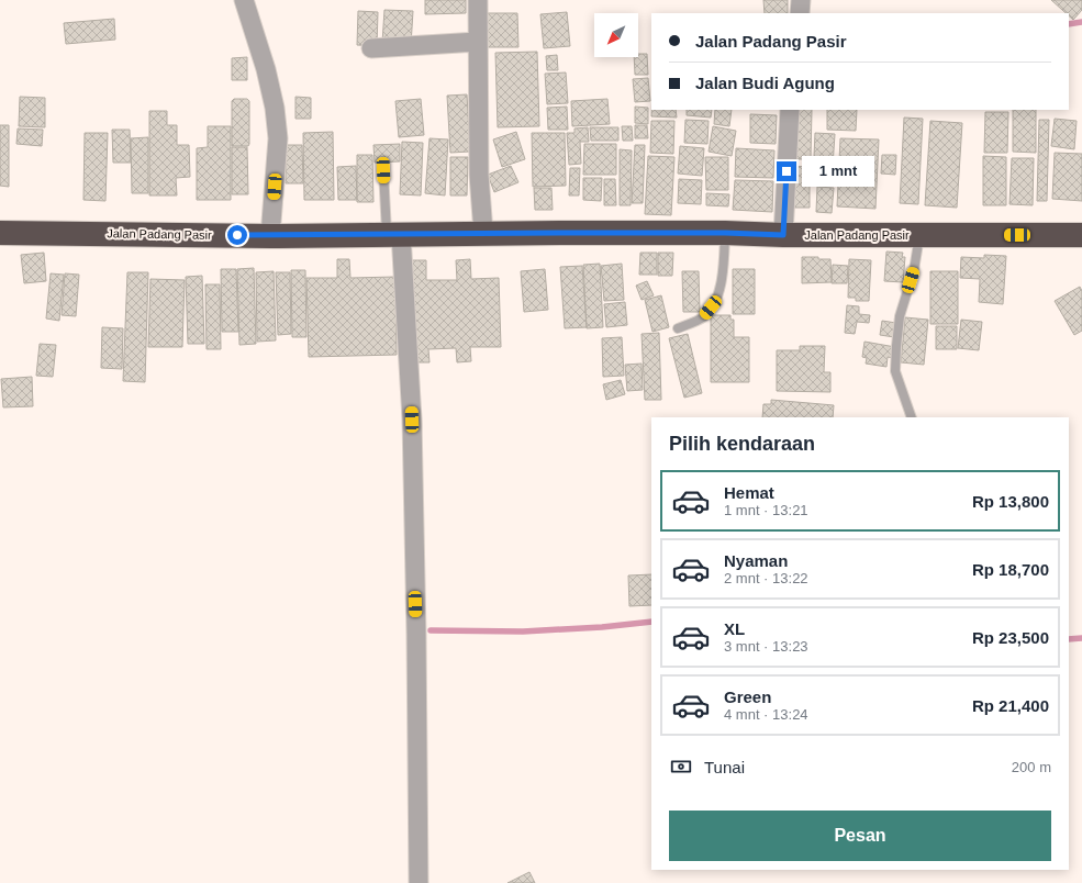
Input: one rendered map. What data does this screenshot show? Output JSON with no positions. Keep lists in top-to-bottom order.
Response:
{
  "streets": {
    "highway": ["Jalan Padang Pasir"]
  },
  "north": "bottom left",
  "page": {
    "banner": ["Jalan Padang Pasir", "Jalan Budi Agung"],
    "bubble": "1 mnt",
    "heading": "Pilih kendaraan",
    "list": [
      {
        "name": "Hemat",
        "note": "1 mnt · 13:21",
        "value": "Rp 13,800"
      },
      {
        "name": "Nyaman",
        "note": "2 mnt · 13:22",
        "value": "Rp 18,700"
      },
      {
        "name": "XL",
        "note": "3 mnt · 13:23",
        "value": "Rp 23,500"
      },
      {
        "name": "Green",
        "note": "4 mnt · 13:24",
        "value": "Rp 21,400"
      }
    ],
    "pay": ["Tunai", "200 m"],
    "buttons": "Pesan"
  }
}
